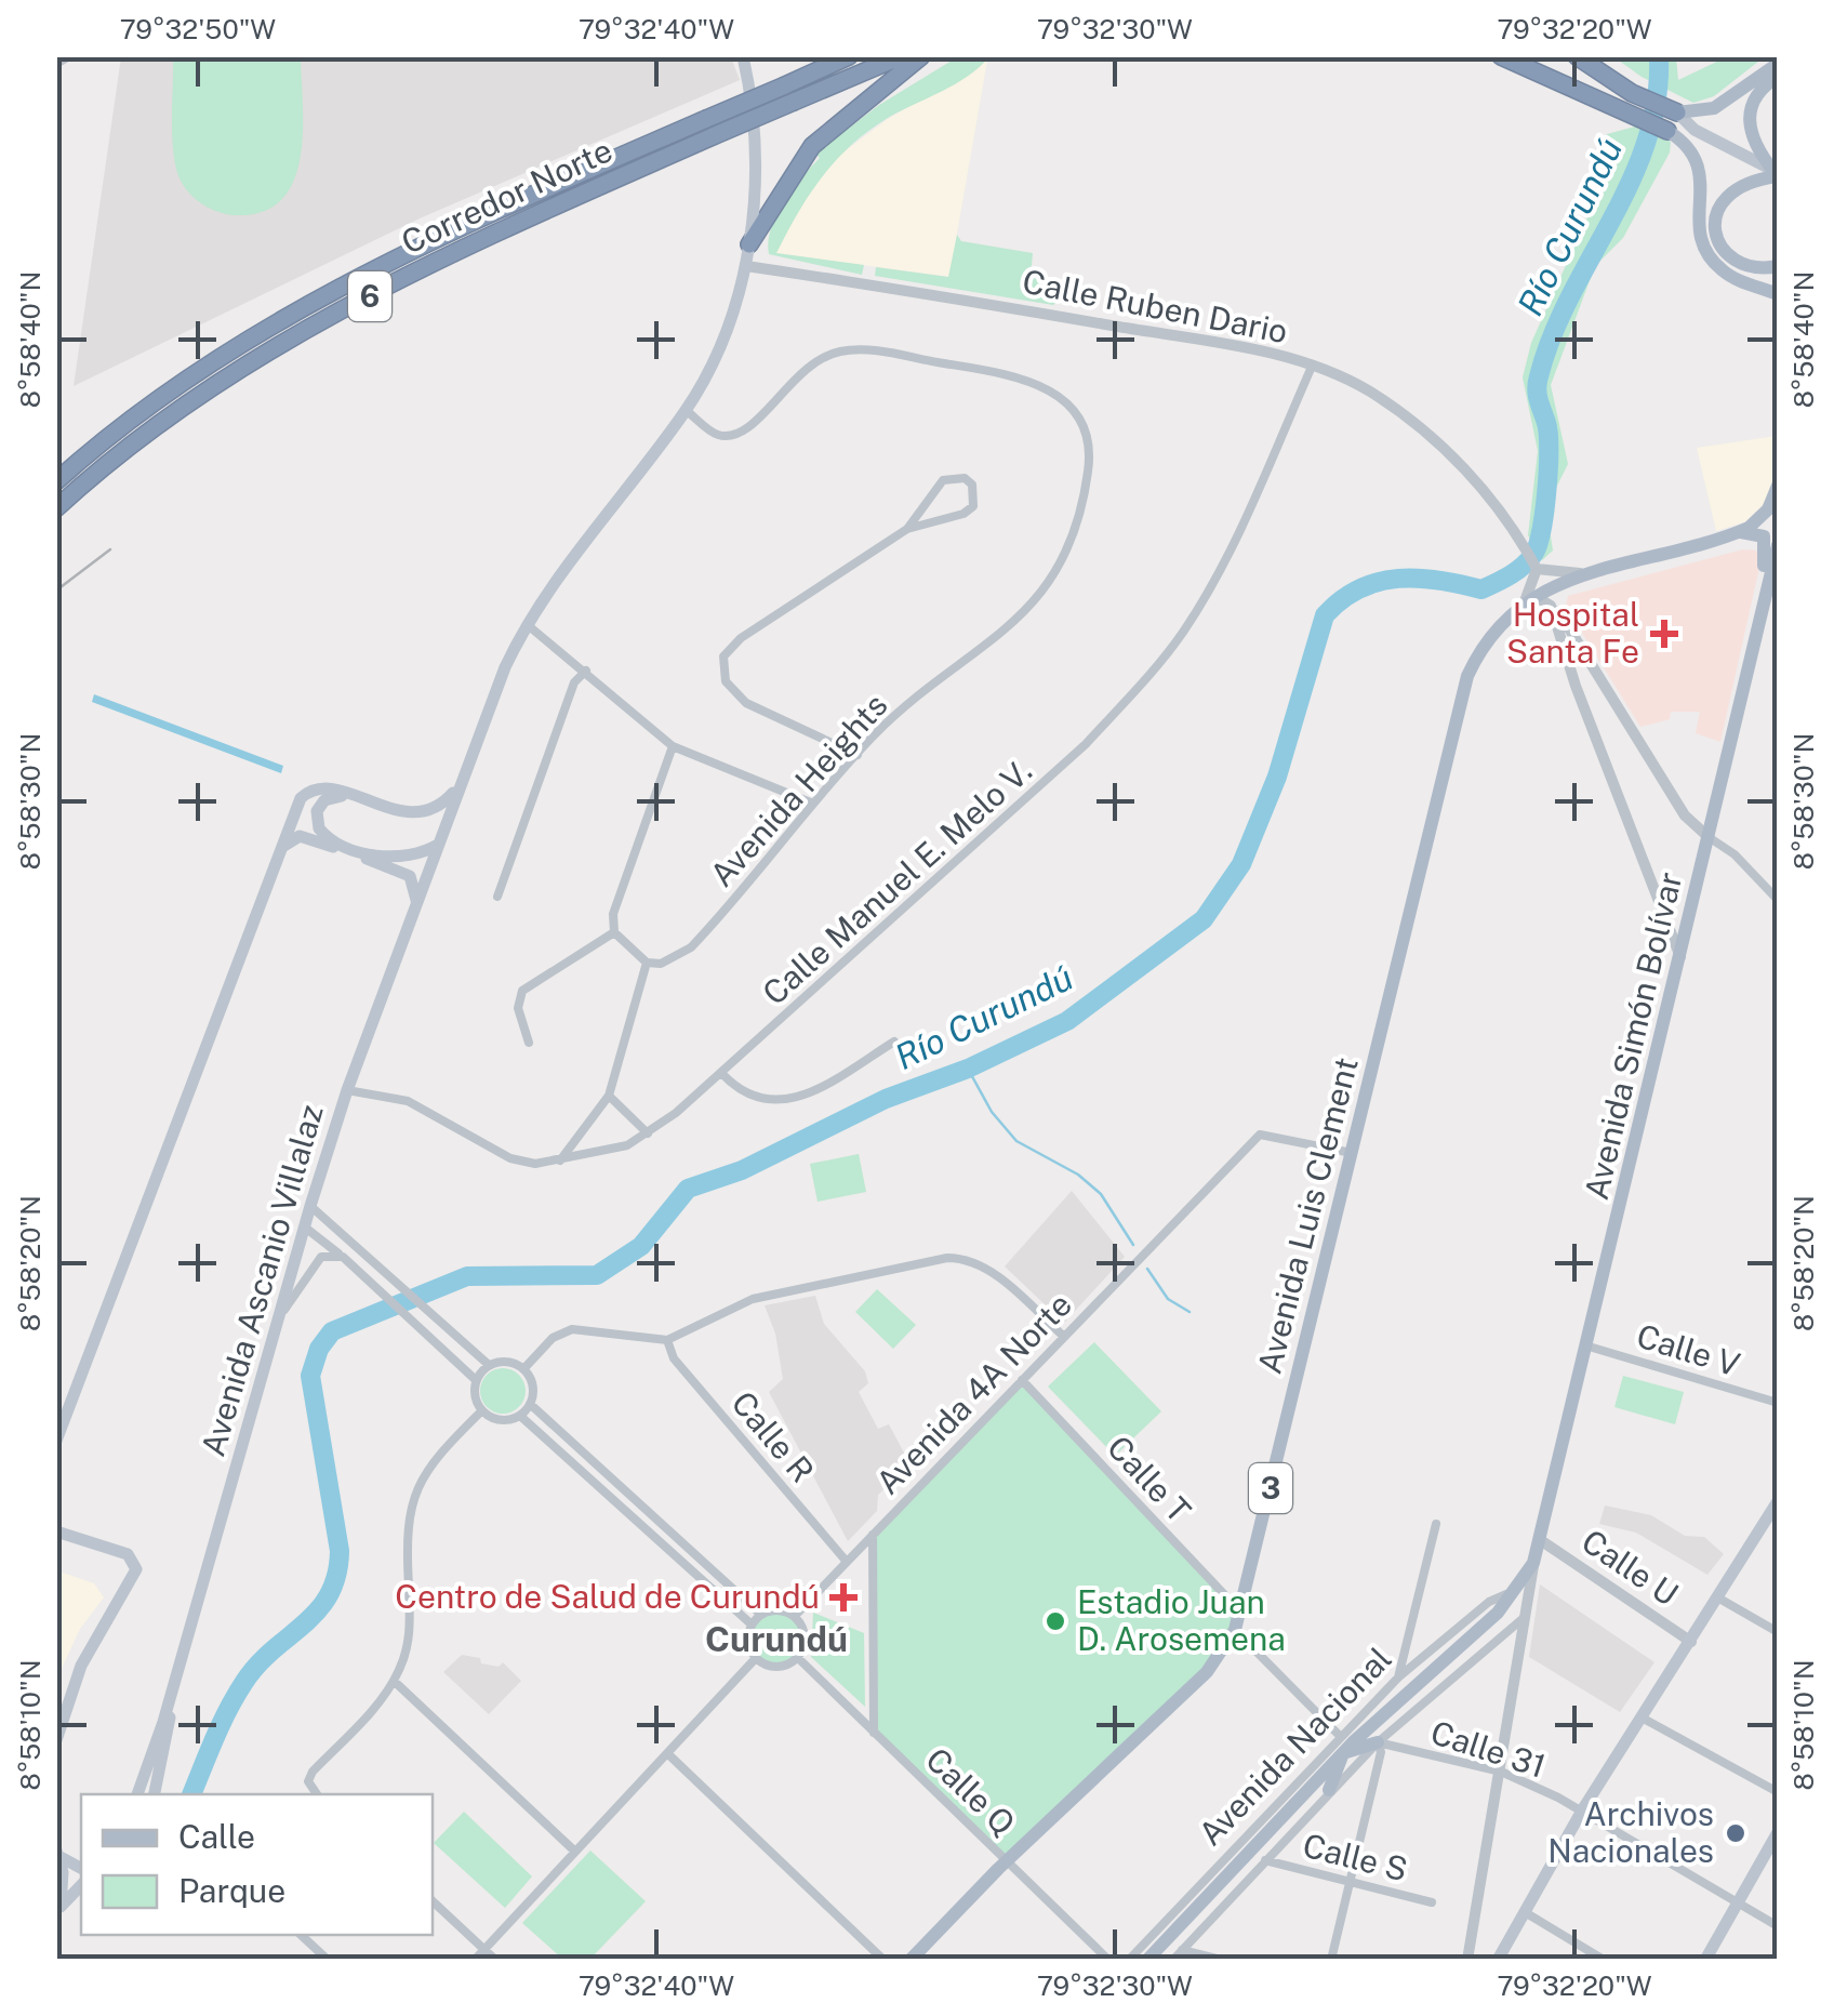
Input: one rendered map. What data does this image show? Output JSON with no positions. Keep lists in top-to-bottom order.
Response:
{
  "streets": {
    "highway": ["Corredor Norte", "6"],
    "main road": [
      "Avenida Simón Bolívar",
      "Avenida Luis Clement",
      "Avenida Ascanio Villalaz",
      "3",
      "Avenida Nacional"
    ],
    "street": [
      "Calle Ruben Dario",
      "Avenida Heights",
      "Calle Manuel E. Melo V.",
      "Calle V",
      "Avenida 4A Norte",
      "Calle R",
      "Calle T",
      "Calle U",
      "Calle 31",
      "Calle Q",
      "Calle S"
    ]
  },
  "crossings": [
    ["Calle Ruben Dario", "Calle Manuel E. Melo V."],
    ["Calle Ruben Dario", "Avenida Ascanio Villalaz"],
    ["Avenida Heights", "Avenida Ascanio Villalaz"],
    ["Calle Manuel E. Melo V.", "Avenida Ascanio Villalaz"],
    ["Avenida Simón Bolívar", "Calle V"],
    ["Avenida Simón Bolívar", "Calle U"],
    ["Avenida Simón Bolívar", "Avenida Nacional"],
    ["Avenida Luis Clement", "Avenida 4A Norte"],
    ["Avenida Luis Clement", "Calle T"],
    ["Avenida Luis Clement", "Calle Q"],
    ["Avenida 4A Norte", "Calle R"],
    ["Avenida 4A Norte", "Calle T"],
    ["Avenida 4A Norte", "Calle Q"],
    ["Calle U", "Avenida Nacional"],
    ["Calle 31", "Calle S"]
  ],
  "districts": ["Curundú"],
  "water": ["Río Curundú"],
  "places": {
    "health": ["Hospital Santa Fe", "Centro de Salud de Curundú"],
    "other": ["Estadio Juan D. Arosemena", "Archivos Nacionales"]
  },
  "legend": ["Calle", "Parque"],
  "coordinates": [
    "79°32'50\"W",
    "79°32'40\"W",
    "79°32'30\"W",
    "79°32'20\"W",
    "8°58'40\"N",
    "8°58'30\"N",
    "8°58'20\"N",
    "8°58'10\"N"
  ]
}
